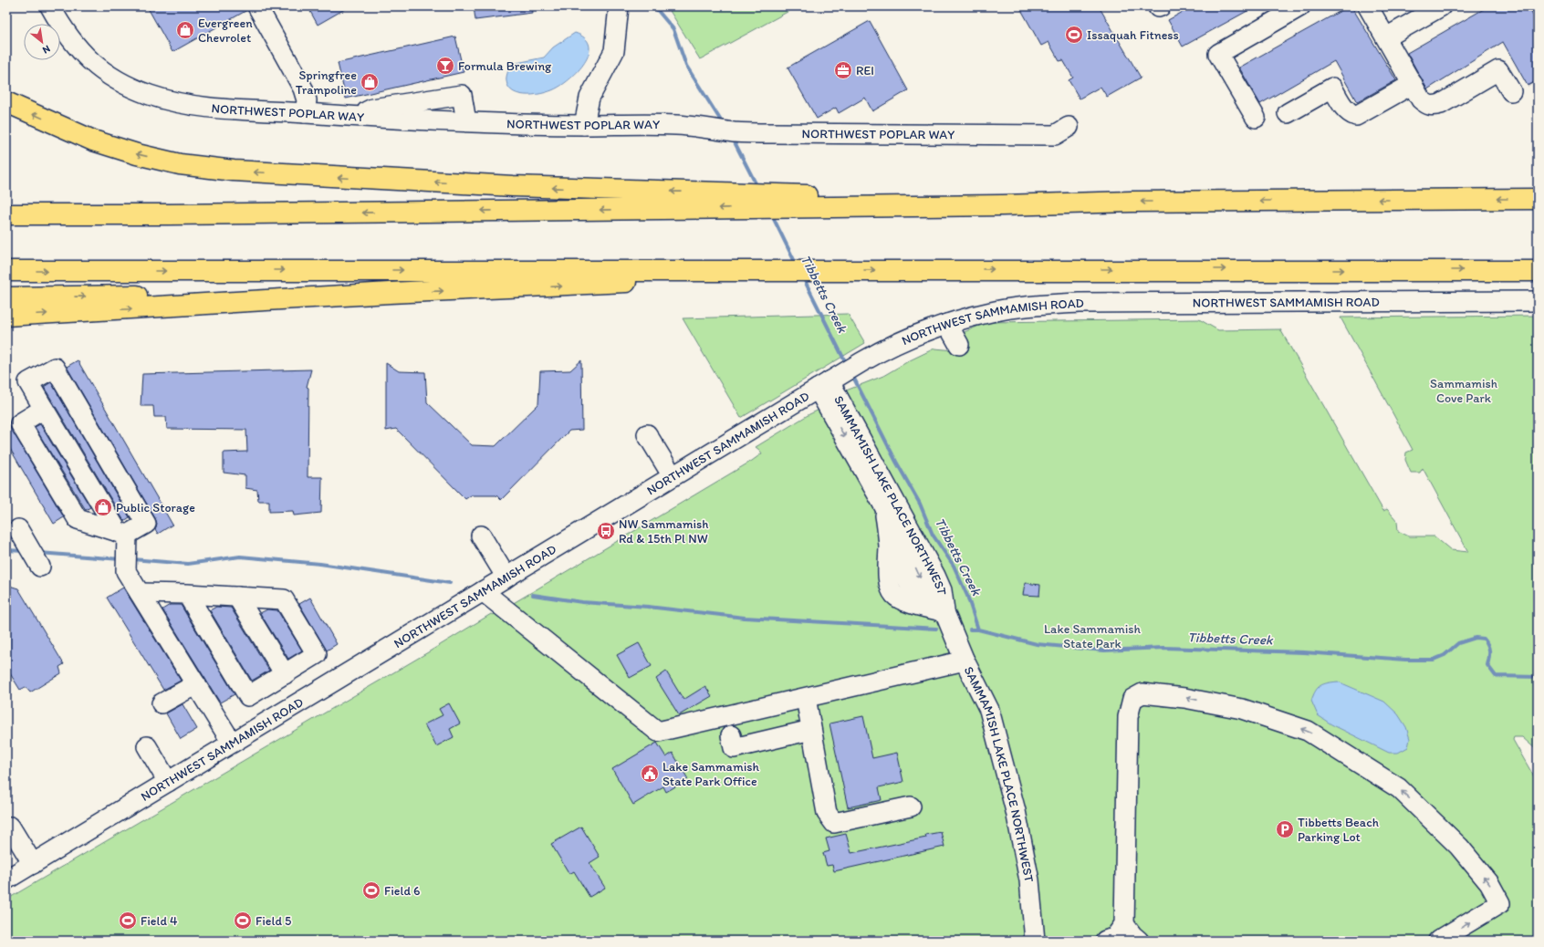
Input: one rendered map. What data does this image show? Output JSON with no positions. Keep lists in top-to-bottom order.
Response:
{
  "streets": {
    "street": ["NORTHWEST POPLAR WAY", "NORTHWEST SAMMAMISH ROAD", "SAMMAMISH LAKE PLACE NORTHWEST"]
  },
  "crossings": [
    ["NORTHWEST SAMMAMISH ROAD", "SAMMAMISH LAKE PLACE NORTHWEST"]
  ],
  "water": ["Tibbetts Creek"],
  "parks": ["Sammamish Cove Park", "Lake Sammamish State Park"],
  "places": {
    "shop": ["Evergreen Chevrolet", "Springfree Trampoline", "Public Storage"],
    "sports": [
      "Issaquah Fitness",
      "Field 6",
      "Field 4",
      "Field 5"
    ],
    "bar": ["Formula Brewing"],
    "office": ["REI"],
    "bus stop": ["NW Sammamish Rd & 15th Pl NW"],
    "public building": ["Lake Sammamish State Park Office"],
    "parking": ["Tibbetts Beach Parking Lot"]
  },
  "north": "bottom right"
}
